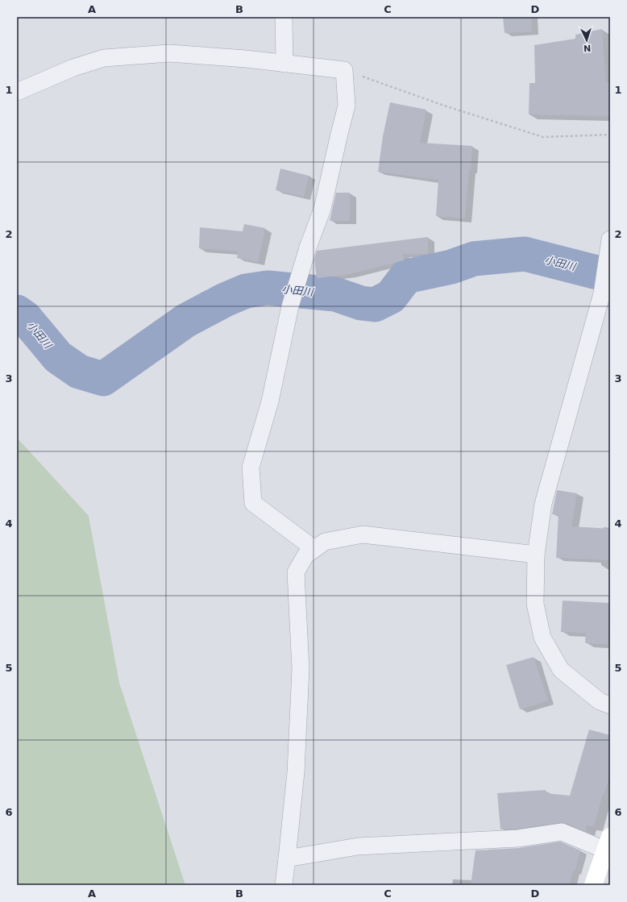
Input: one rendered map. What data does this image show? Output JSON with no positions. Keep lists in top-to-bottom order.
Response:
{
  "water": ["小田川"],
  "north": "bottom",
  "grid": {
    "columns": [
      "A",
      "B",
      "C",
      "D"
    ],
    "rows": [
      "1",
      "2",
      "3",
      "4",
      "5",
      "6"
    ]
  }
}
